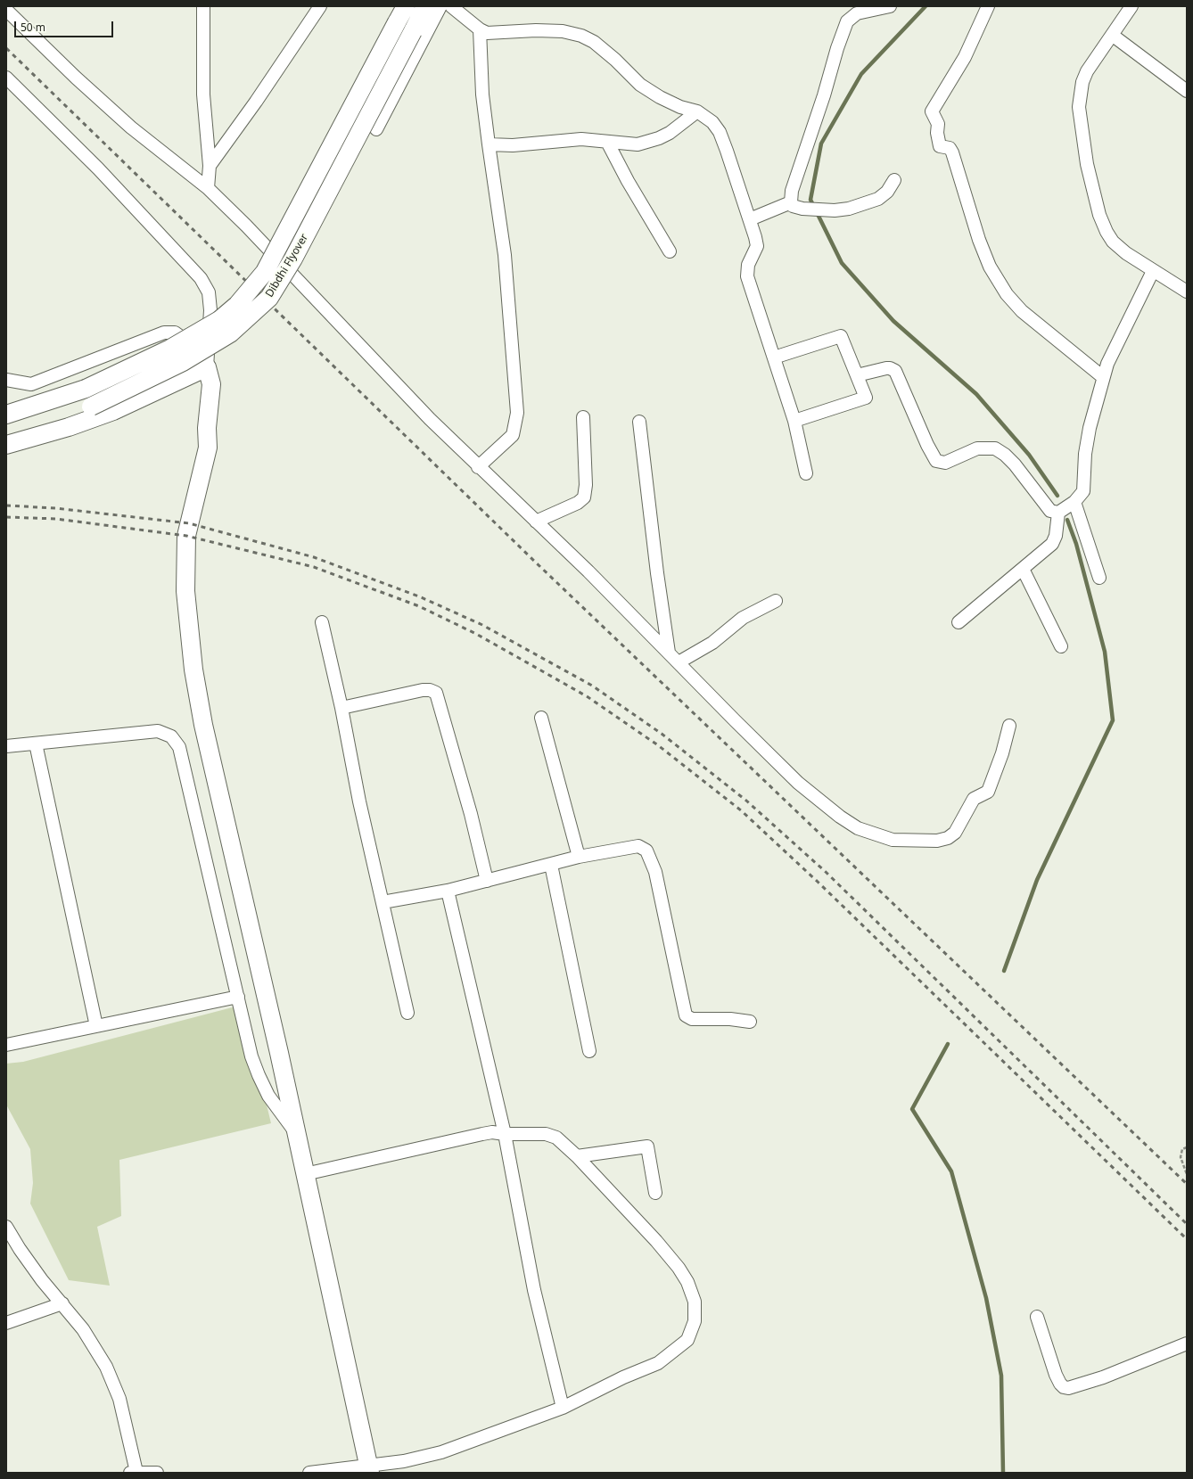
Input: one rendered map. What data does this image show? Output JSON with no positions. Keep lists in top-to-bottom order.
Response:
{
  "streets": {
    "street": ["Dibdhi Flyover"]
  },
  "scale_bar": "50 m"
}
